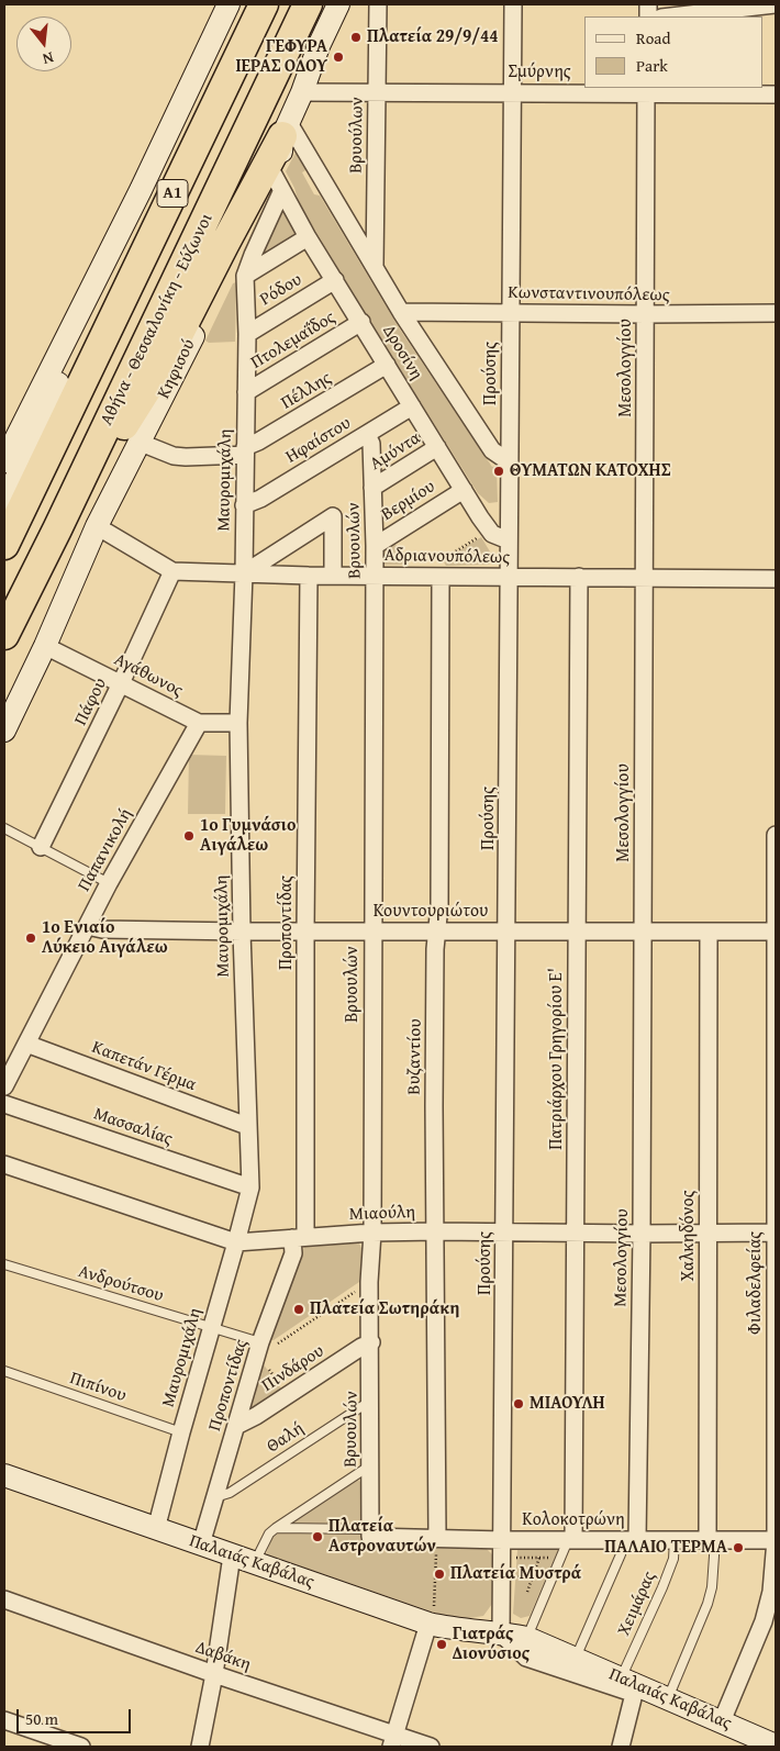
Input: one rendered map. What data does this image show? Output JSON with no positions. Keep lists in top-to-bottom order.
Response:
{
  "streets": {
    "highway": ["Α1", "Αθήνα - Θεσσαλονίκη - Εύζωνοι"],
    "main road": ["Κηφισού", "Παλαιάς Καβάλας"],
    "street": [
      "Σμύρνης",
      "Βρυούλων",
      "Ρόδου",
      "Κωνσταντινουπόλεως",
      "Πτολεμαΐδος",
      "Δροσίνη",
      "Μεσολογγίου",
      "Προύσης",
      "Πέλλης",
      "Ηφαίστου",
      "Αμύντα",
      "Μαυρομιχάλη",
      "Βερμίου",
      "Βρυουλών",
      "Αδριανουπόλεως",
      "Αγάθωνος",
      "Πάφου",
      "Παπανικολή",
      "Κουντουριώτου",
      "Προποντίδας",
      "Βυζαντίου",
      "Πατριάρχου Γρηγορίου Ε'",
      "Καπετάν Γέρμα",
      "Μασσαλίας",
      "Μιαούλη",
      "Χαλκηδόνος",
      "Φιλαδελφείας",
      "Πινδάρου",
      "Κολοκοτρώνη",
      "Δαβάκη"
    ],
    "lane": [
      "Ανδρούτσου",
      "Πιπίνου",
      "Θαλή",
      "Χειμάρας"
    ]
  },
  "crossings": [
    ["Σμύρνης", "Βρυούλων"],
    ["Σμύρνης", "Μεσολογγίου"],
    ["Σμύρνης", "Κηφισού"],
    ["Σμύρνης", "Προύσης"],
    ["Βρυούλων", "Δροσίνη"],
    ["Ρόδου", "Δροσίνη"],
    ["Ρόδου", "Μαυρομιχάλη"],
    ["Κωνσταντινουπόλεως", "Δροσίνη"],
    ["Κωνσταντινουπόλεως", "Μεσολογγίου"],
    ["Κωνσταντινουπόλεως", "Προύσης"],
    ["Πτολεμαΐδος", "Δροσίνη"],
    ["Πτολεμαΐδος", "Μαυρομιχάλη"],
    ["Δροσίνη", "Κηφισού"],
    ["Δροσίνη", "Προύσης"],
    ["Δροσίνη", "Πέλλης"],
    ["Δροσίνη", "Ηφαίστου"],
    ["Δροσίνη", "Αμύντα"],
    ["Δροσίνη", "Μαυρομιχάλη"],
    ["Δροσίνη", "Βερμίου"],
    ["Μεσολογγίου", "Αδριανουπόλεως"],
    ["Μεσολογγίου", "Κουντουριώτου"],
    ["Μεσολογγίου", "Μιαούλη"],
    ["Μεσολογγίου", "Κολοκοτρώνη"],
    ["Μεσολογγίου", "Παλαιάς Καβάλας"],
    ["Κηφισού", "Μαυρομιχάλη"],
    ["Κηφισού", "Αδριανουπόλεως"],
    ["Κηφισού", "Αγάθωνος"],
    ["Προύσης", "Αδριανουπόλεως"],
    ["Προύσης", "Κουντουριώτου"],
    ["Προύσης", "Μιαούλη"],
    ["Προύσης", "Κολοκοτρώνη"],
    ["Προύσης", "Παλαιάς Καβάλας"],
    ["Πέλλης", "Μαυρομιχάλη"],
    ["Ηφαίστου", "Μαυρομιχάλη"],
    ["Ηφαίστου", "Βρυουλών"],
    ["Αμύντα", "Βρυουλών"],
    ["Μαυρομιχάλη", "Αδριανουπόλεως"],
    ["Μαυρομιχάλη", "Αγάθωνος"],
    ["Μαυρομιχάλη", "Κουντουριώτου"],
    ["Μαυρομιχάλη", "Καπετάν Γέρμα"],
    ["Μαυρομιχάλη", "Μασσαλίας"],
    ["Μαυρομιχάλη", "Μιαούλη"],
    ["Μαυρομιχάλη", "Ανδρούτσου"],
    ["Μαυρομιχάλη", "Πιπίνου"],
    ["Μαυρομιχάλη", "Παλαιάς Καβάλας"],
    ["Βερμίου", "Βρυουλών"],
    ["Βρυουλών", "Αδριανουπόλεως"],
    ["Βρυουλών", "Κουντουριώτου"],
    ["Βρυουλών", "Μιαούλη"],
    ["Βρυουλών", "Πινδάρου"],
    ["Βρυουλών", "Θαλή"],
    ["Βρυουλών", "Κολοκοτρώνη"],
    ["Αδριανουπόλεως", "Πάφου"],
    ["Αδριανουπόλεως", "Προποντίδας"],
    ["Αδριανουπόλεως", "Βυζαντίου"],
    ["Αδριανουπόλεως", "Πατριάρχου Γρηγορίου Ε'"],
    ["Αγάθωνος", "Πάφου"],
    ["Αγάθωνος", "Παπανικολή"],
    ["Παπανικολή", "Κουντουριώτου"],
    ["Παπανικολή", "Καπετάν Γέρμα"],
    ["Κουντουριώτου", "Προποντίδας"],
    ["Κουντουριώτου", "Βυζαντίου"],
    ["Κουντουριώτου", "Πατριάρχου Γρηγορίου Ε'"],
    ["Κουντουριώτου", "Χαλκηδόνος"],
    ["Κουντουριώτου", "Φιλαδελφείας"],
    ["Προποντίδας", "Μιαούλη"],
    ["Προποντίδας", "Ανδρούτσου"],
    ["Προποντίδας", "Πινδάρου"],
    ["Προποντίδας", "Θαλή"],
    ["Προποντίδας", "Παλαιάς Καβάλας"],
    ["Βυζαντίου", "Μιαούλη"],
    ["Βυζαντίου", "Κολοκοτρώνη"],
    ["Πατριάρχου Γρηγορίου Ε'", "Μιαούλη"],
    ["Πατριάρχου Γρηγορίου Ε'", "Κολοκοτρώνη"],
    ["Πατριάρχου Γρηγορίου Ε'", "Παλαιάς Καβάλας"],
    ["Μιαούλη", "Χαλκηδόνος"],
    ["Μιαούλη", "Φιλαδελφείας"],
    ["Χαλκηδόνος", "Κολοκοτρώνη"],
    ["Χαλκηδόνος", "Παλαιάς Καβάλας"],
    ["Φιλαδελφείας", "Κολοκοτρώνη"],
    ["Φιλαδελφείας", "Παλαιάς Καβάλας"],
    ["Κολοκοτρώνη", "Χειμάρας"],
    ["Παλαιάς Καβάλας", "Χειμάρας"]
  ],
  "places": [
    "Πλατεία 29/9/44",
    "ΓΕΦΥΡΑ ΙΕΡΑΣ ΟΔΟΥ",
    "ΘΥΜΑΤΩΝ ΚΑΤΟΧΗΣ",
    "1ο Γυμνάσιο Αιγάλεω",
    "1ο Ενιαίο Λύκειο Αιγάλεω",
    "Πλατεία Σωτηράκη",
    "ΜΙΑΟΥΛΗ",
    "Πλατεία Αστροναυτών",
    "ΠΑΛΑΙΟ ΤΕΡΜΑ",
    "Πλατεία Μυστρά",
    "Γιατράς Διονύσιος"
  ],
  "legend": ["Road", "Park"],
  "scale_bar": "50 m",
  "north": "bottom"
}
